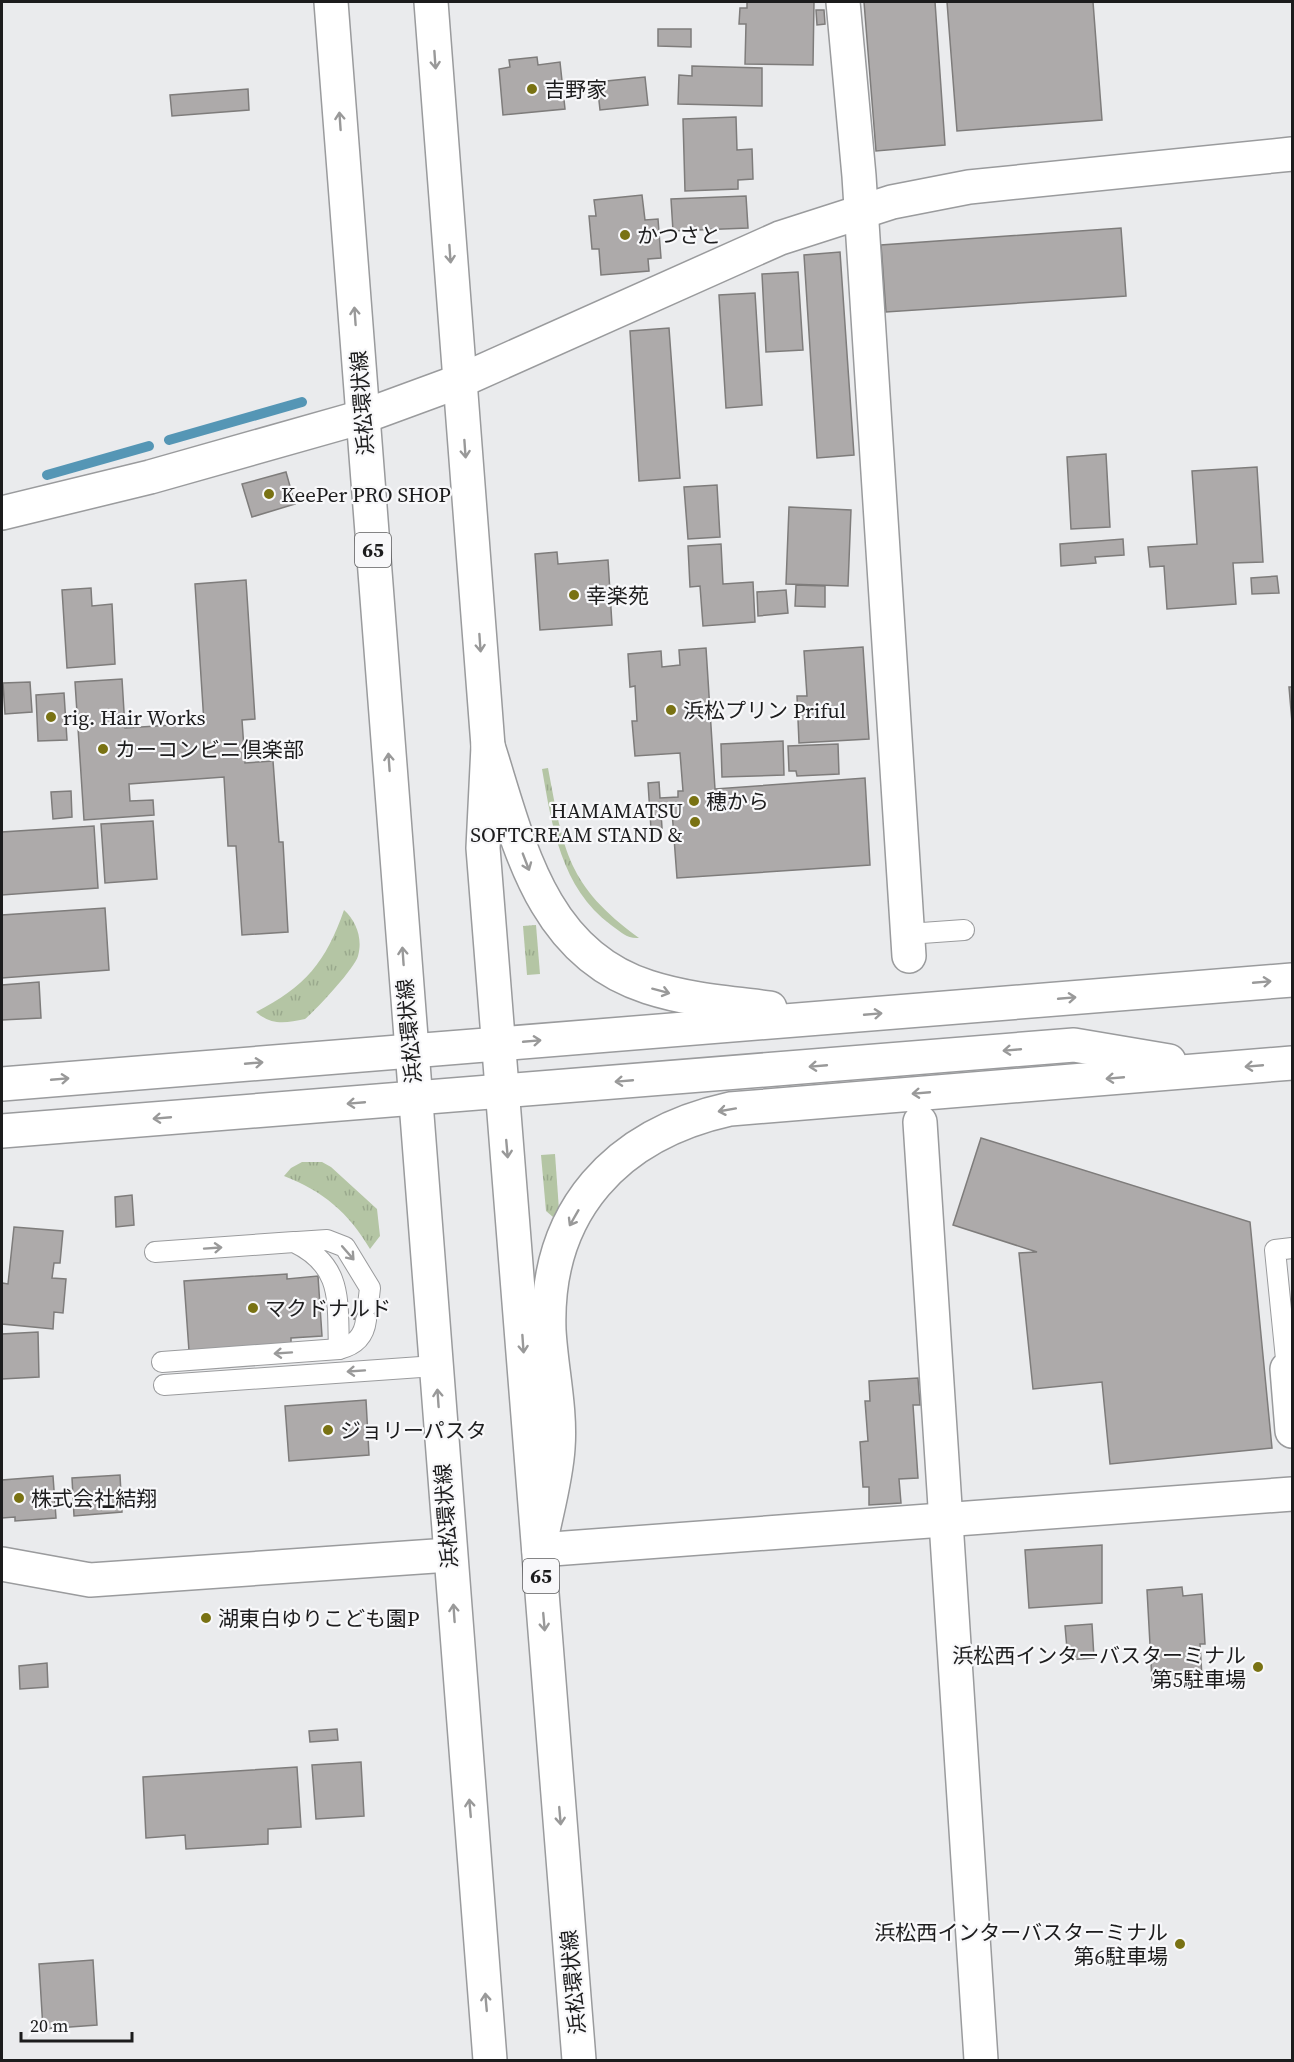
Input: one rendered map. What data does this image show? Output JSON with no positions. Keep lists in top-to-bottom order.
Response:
{
  "streets": {
    "main road": ["浜松環状線", "65"]
  },
  "places": [
    "吉野家",
    "かつさと",
    "KeePer PRO SHOP",
    "幸楽苑",
    "浜松プリン Priful",
    "rig. Hair Works",
    "カーコンビニ倶楽部",
    "穂から",
    "HAMAMATSU SOFTCREAM STAND &",
    "マクドナルド",
    "ジョリーパスタ",
    "株式会社結翔",
    "湖東白ゆりこども園P",
    "浜松西インターバスターミナル 第5駐車場",
    "浜松西インターバスターミナル 第6駐車場"
  ],
  "scale_bar": "20 m"
}
